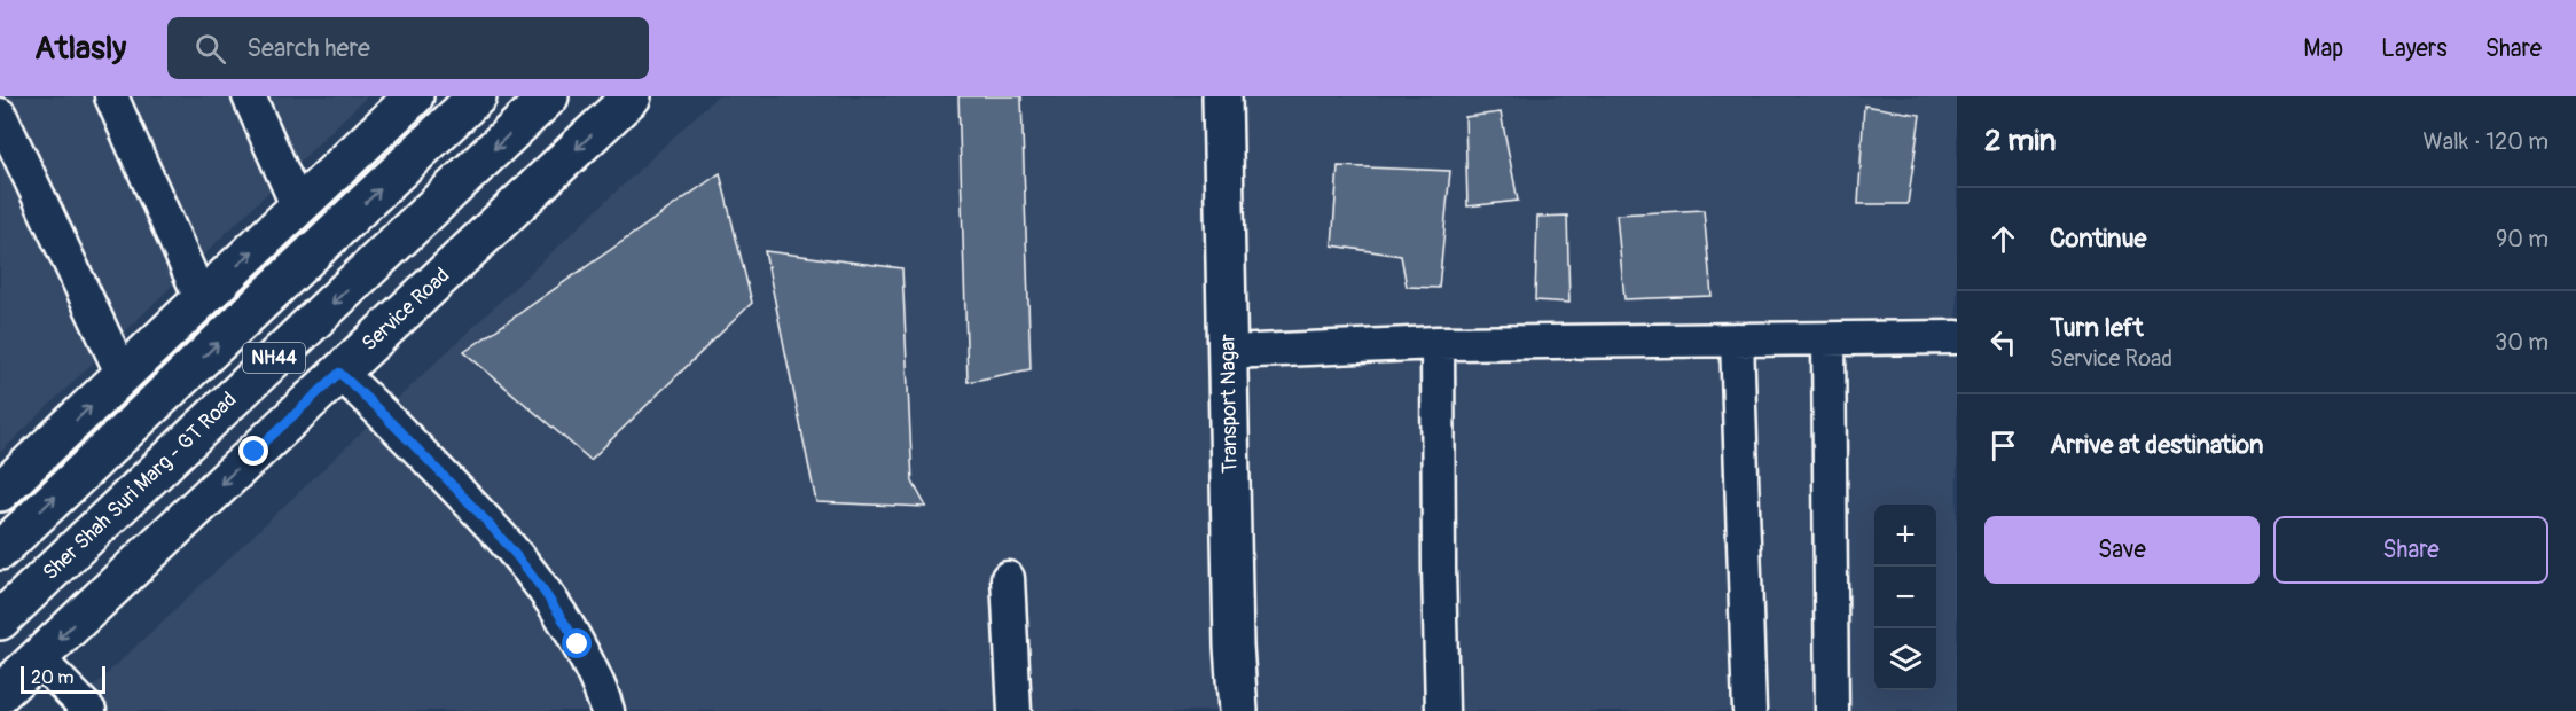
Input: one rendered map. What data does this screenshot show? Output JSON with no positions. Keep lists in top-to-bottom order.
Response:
{
  "streets": {
    "main road": [
      "Service Road",
      "NH44",
      "Transport Nagar",
      "Sher Shah Suri Marg - GT Road"
    ]
  },
  "scale_bar": "20 m",
  "page": {
    "header": "Atlasly",
    "search": "Search here",
    "nav": ["Map", "Layers", "Share"],
    "heading": ["2 min", "Walk · 120 m"],
    "list": [
      ["Continue", "90 m"],
      ["Turn left", "Service Road", "30 m"],
      "Arrive at destination"
    ],
    "buttons": ["Save", "Share"],
    "map_buttons": ["+", "−"],
    "scale": "20 m"
  }
}
